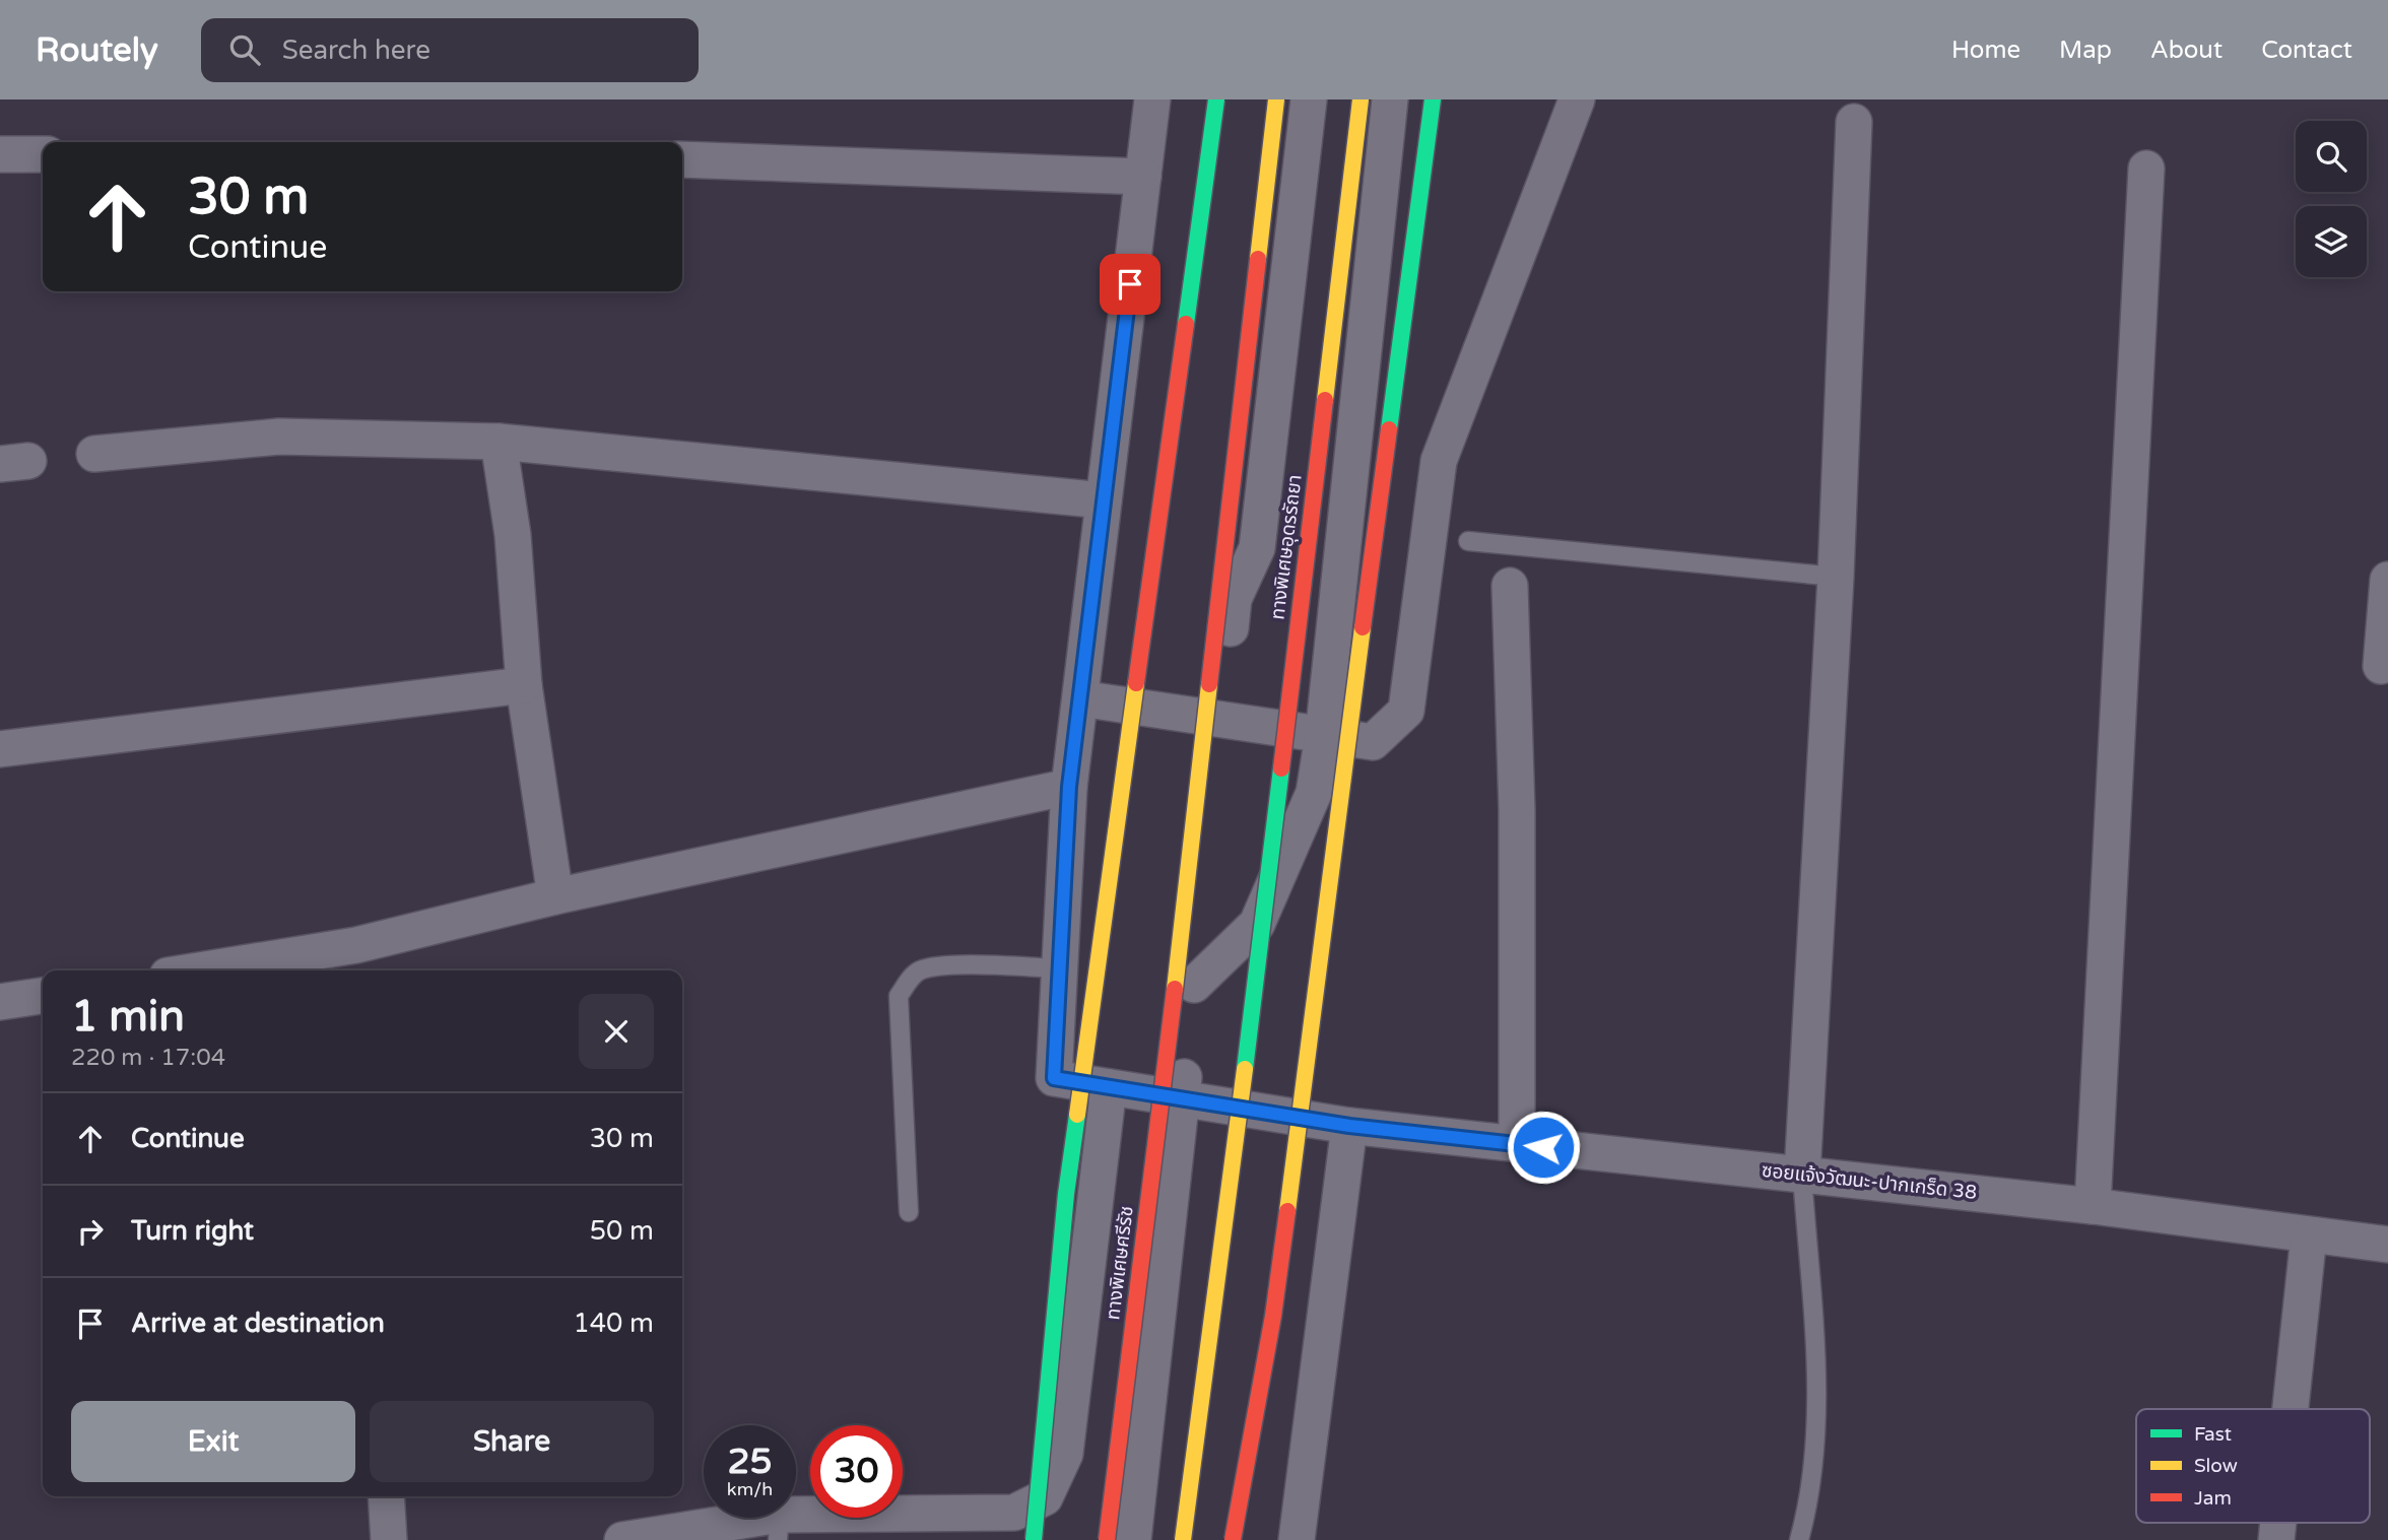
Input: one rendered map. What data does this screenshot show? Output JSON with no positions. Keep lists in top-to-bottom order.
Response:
{
  "streets": {
    "highway": ["ทางพิเศษอุดรรัถยา", "ทางพิเศษศรีรัช"],
    "street": ["ซอยแจ้งวัฒนะ-ปากเกร็ด 38"]
  },
  "legend": ["Fast", "Slow", "Jam"],
  "page": {
    "header": "Routely",
    "search": "Search here",
    "nav": [
      "Home",
      "Map",
      "About",
      "Contact"
    ],
    "turn": ["30 m", "Continue"],
    "heading": ["1 min", "220 m · 17:04"],
    "list": [
      {
        "name": "Continue",
        "value": "30 m"
      },
      {
        "name": "Turn right",
        "value": "50 m"
      },
      {
        "name": "Arrive at destination",
        "value": "140 m"
      }
    ],
    "buttons": ["Exit", "Share"],
    "speed": "25 km/h",
    "limit": "30"
  }
}
